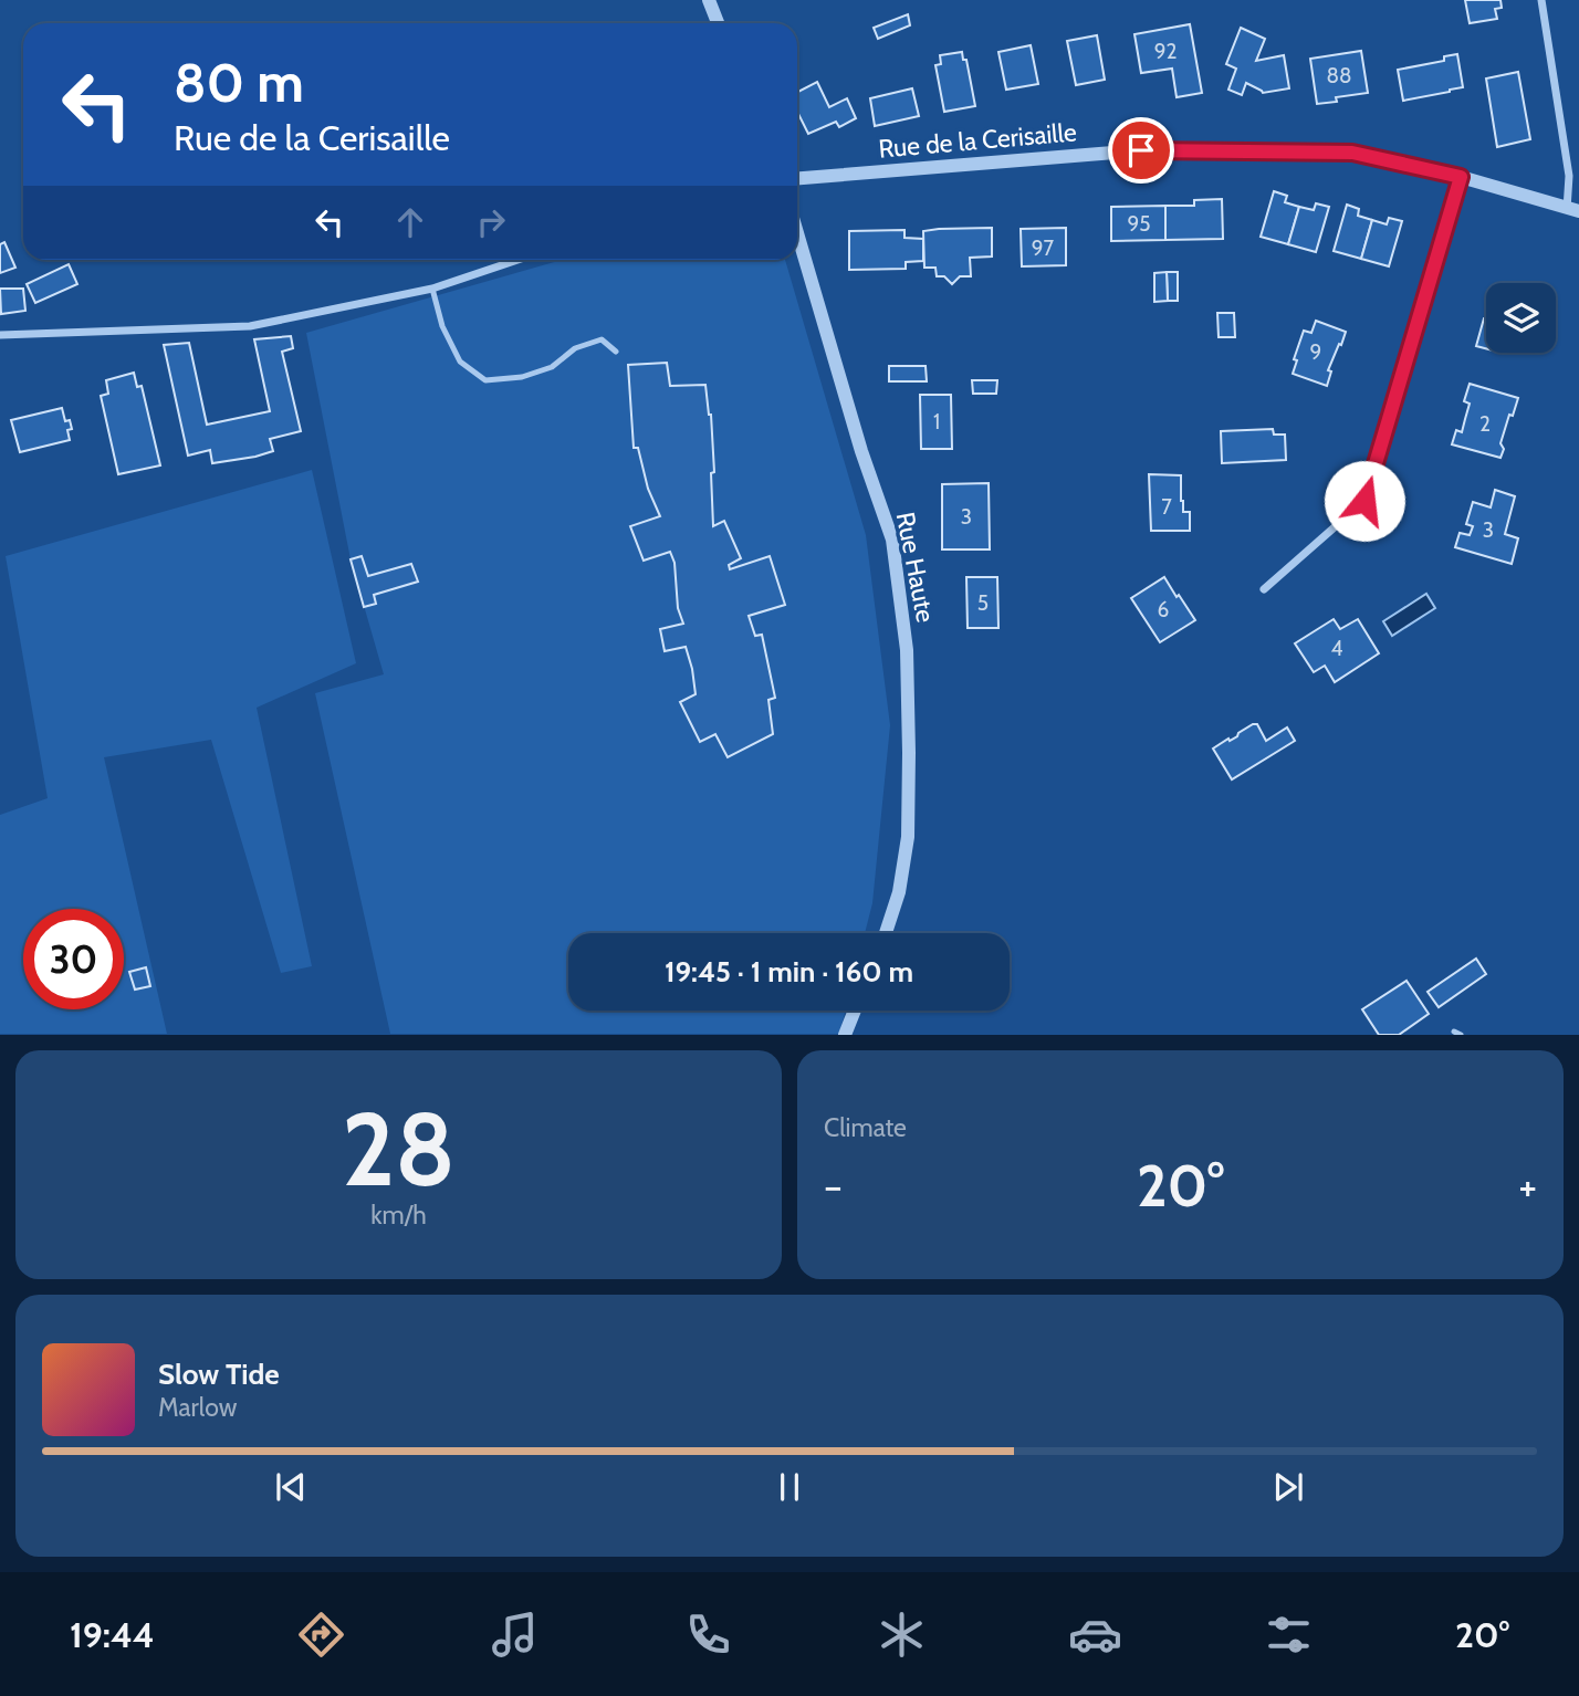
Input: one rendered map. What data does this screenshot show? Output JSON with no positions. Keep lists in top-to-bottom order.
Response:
{
  "streets": {
    "street": ["Rue de la Cerisaille", "Rue Haute"]
  },
  "house_numbers": [
    "92",
    "88",
    "95",
    "97",
    "9",
    "1",
    "2",
    "7",
    "3",
    "3",
    "5",
    "6",
    "4"
  ],
  "page": {
    "turn": ["80 m", "Rue de la Cerisaille"],
    "limit": "30",
    "trip": "19:45 · 1 min · 160 m",
    "tile": [
      ["28", "km/h"],
      "Climate"
    ],
    "heat": ["−", "20°", "+"],
    "song": ["Slow Tide", "Marlow"],
    "tabs": ["19:44", "20°"]
  }
}
